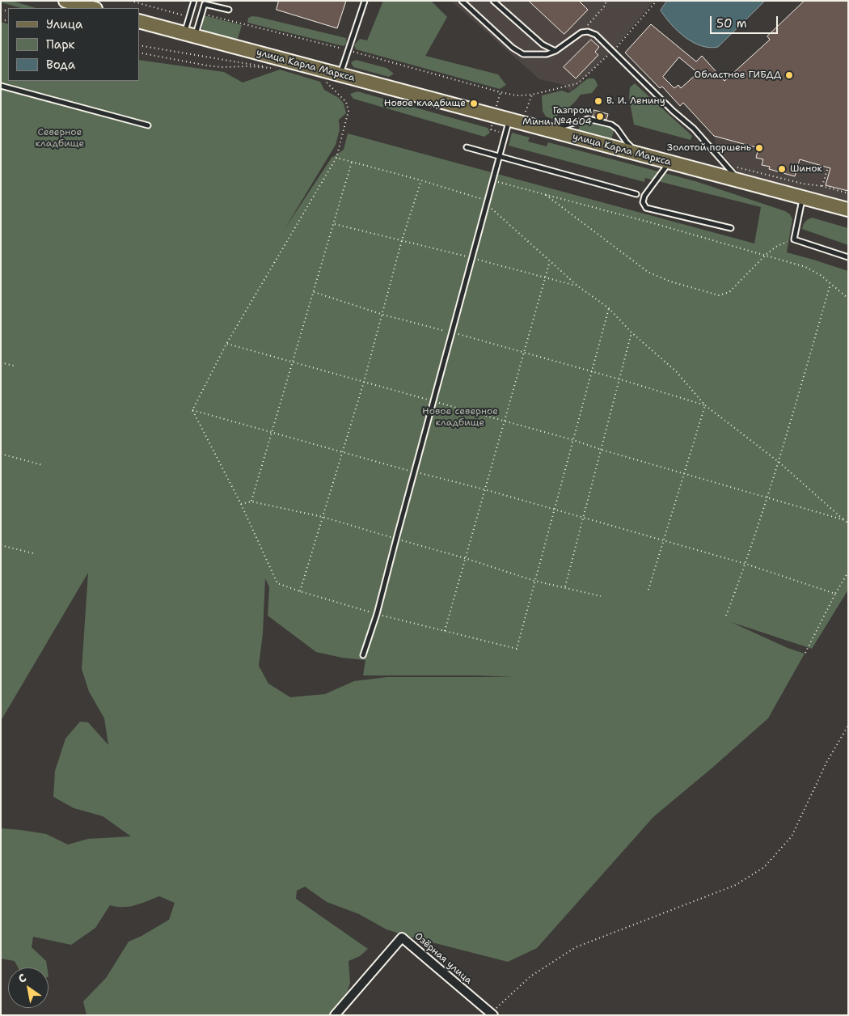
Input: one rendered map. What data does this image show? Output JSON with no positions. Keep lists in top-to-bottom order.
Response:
{
  "streets": {
    "main road": ["улица Карла Маркса"],
    "street": ["Озёрная улица"]
  },
  "parks": ["Северное кладбище", "Новое северное кладбище"],
  "places": [
    "Областное ГИБДД",
    "В. И. Ленину",
    "Новое кладбище",
    "Газпром Мини №4604",
    "Золотой поршень",
    "Шинок"
  ],
  "legend": ["Улица", "Парк", "Вода"],
  "scale_bar": "50 m",
  "north": "top left"
}
